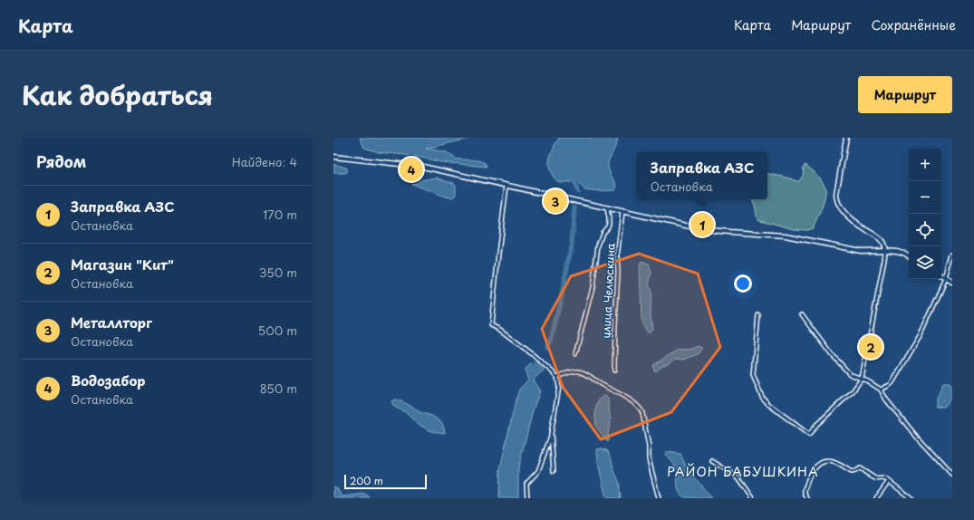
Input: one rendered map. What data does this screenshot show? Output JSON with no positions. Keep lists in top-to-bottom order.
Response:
{
  "streets": {
    "street": ["улица Челюскина"]
  },
  "districts": ["РАЙОН БАБУШКИНА"],
  "scale_bar": "200 m",
  "page": {
    "header": "Карта",
    "nav": ["Карта", "Маршрут", "Сохранённые"],
    "title": "Как добраться",
    "buttons": "Маршрут",
    "heading": ["Рядом", "Найдено: 4"],
    "map_buttons": ["+", "−"],
    "popup": ["Заправка АЗС", "Остановка"],
    "pins": [
      "4",
      "3",
      "1",
      "2"
    ],
    "list": [
      {
        "mark": "1",
        "name": "Заправка АЗС",
        "note": "Остановка",
        "value": "170 m"
      },
      {
        "mark": "2",
        "name": "Магазин \"Кит\"",
        "note": "Остановка",
        "value": "350 m"
      },
      {
        "mark": "3",
        "name": "Металлторг",
        "note": "Остановка",
        "value": "500 m"
      },
      {
        "mark": "4",
        "name": "Водозабор",
        "note": "Остановка",
        "value": "850 m"
      }
    ],
    "scale": "200 m"
  }
}
